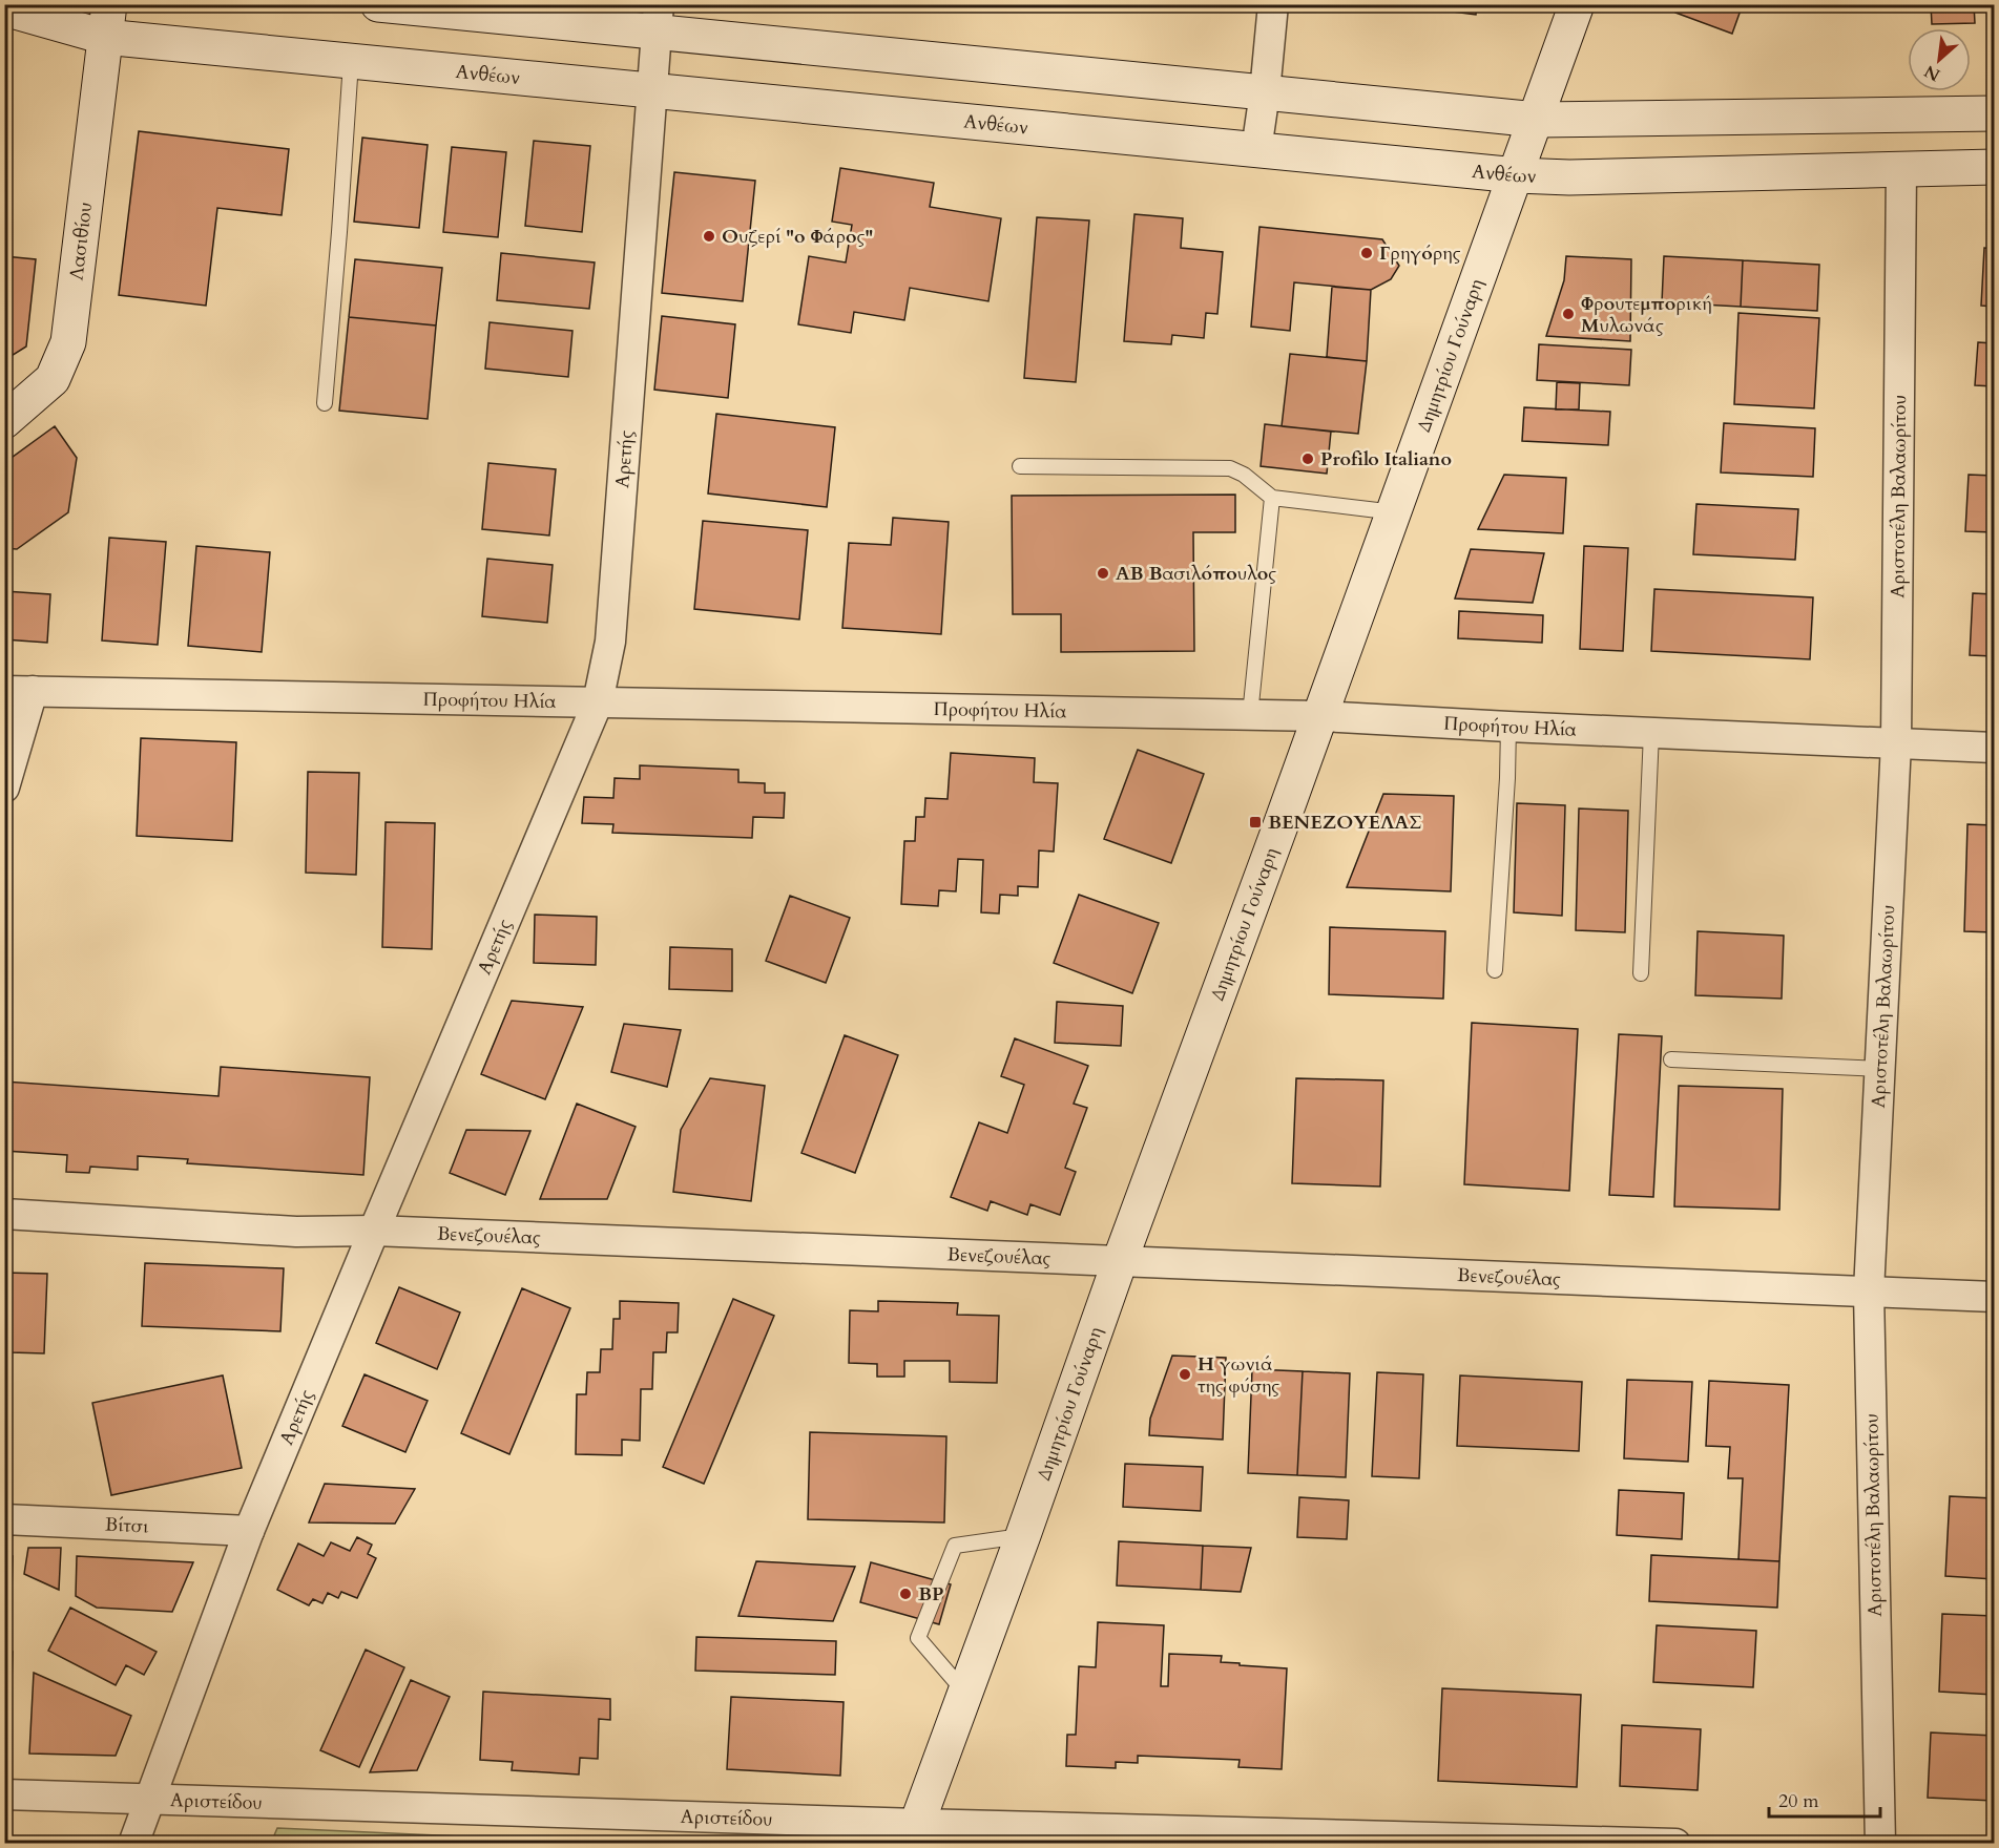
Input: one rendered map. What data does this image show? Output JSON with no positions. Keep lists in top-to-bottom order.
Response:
{
  "streets": {
    "street": [
      "Ανθέων",
      "Λασιθίου",
      "Δημητρίου Γούναρη",
      "Αρετής",
      "Αριστοτέλη Βαλαωρίτου",
      "Προφήτου Ηλία",
      "Βενεζουέλας",
      "Βίτσι",
      "Αριστείδου"
    ]
  },
  "crossings": [
    ["Ανθέων", "Λασιθίου"],
    ["Ανθέων", "Δημητρίου Γούναρη"],
    ["Ανθέων", "Αρετής"],
    ["Ανθέων", "Αριστοτέλη Βαλαωρίτου"],
    ["Δημητρίου Γούναρη", "Προφήτου Ηλία"],
    ["Δημητρίου Γούναρη", "Βενεζουέλας"],
    ["Δημητρίου Γούναρη", "Αριστείδου"],
    ["Αρετής", "Προφήτου Ηλία"],
    ["Αρετής", "Βενεζουέλας"],
    ["Αρετής", "Βίτσι"],
    ["Αρετής", "Αριστείδου"],
    ["Αριστοτέλη Βαλαωρίτου", "Προφήτου Ηλία"],
    ["Αριστοτέλη Βαλαωρίτου", "Βενεζουέλας"]
  ],
  "places": {
    "other": [
      "Ουζερί \"ο Φάρος\"",
      "Γρηγόρης",
      "Φρουτεμπορική Μυλωνάς",
      "Profilo Italiano",
      "ΑΒ Βασιλόπουλος",
      "Η γωνιά της φύσης",
      "BP"
    ],
    "transit": ["ΒΕΝΕΖΟΥΕΛΑΣ"]
  },
  "scale_bar": "20 m",
  "north": "bottom left"
}
